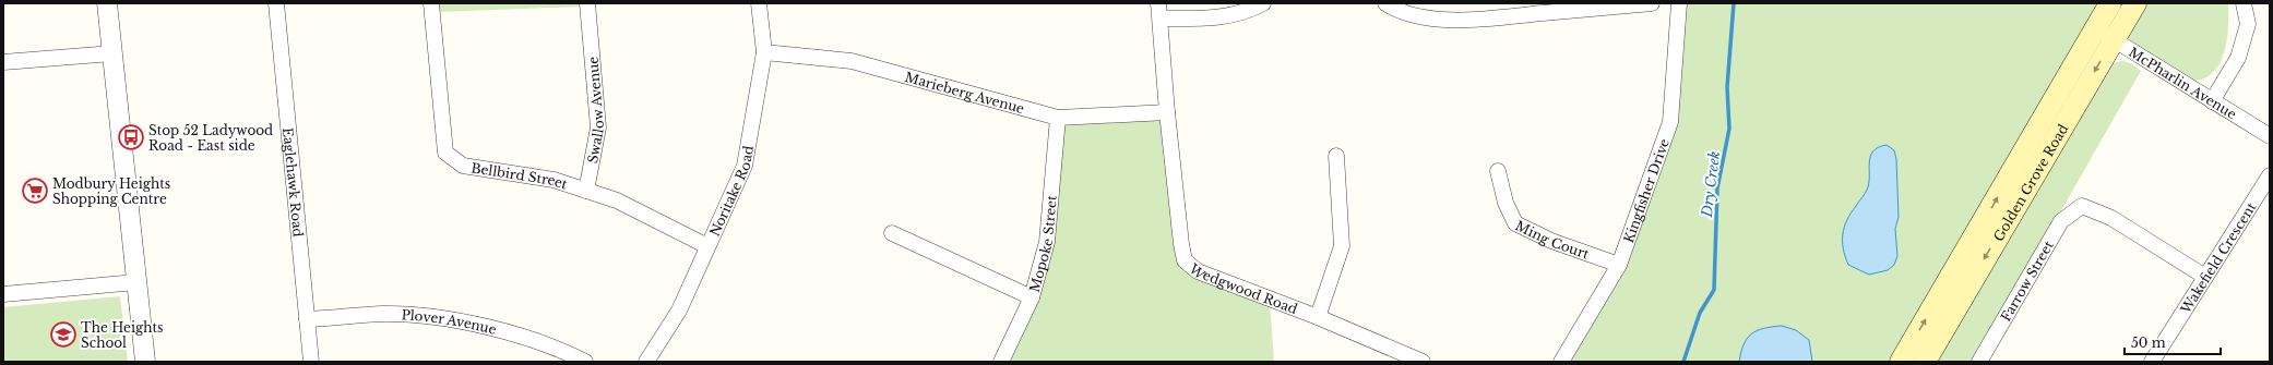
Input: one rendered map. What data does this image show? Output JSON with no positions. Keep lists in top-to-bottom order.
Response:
{
  "streets": {
    "main road": ["Golden Grove Road"],
    "street": [
      "McPharlin Avenue",
      "Marieberg Avenue",
      "Swallow Avenue",
      "Bellbird Street",
      "Eaglehawk Road",
      "Noritake Road",
      "Kingfisher Drive",
      "Ming Court",
      "Mopoke Street",
      "Wakefield Crescent",
      "Farrow Street",
      "Wedgwood Road",
      "Plover Avenue"
    ]
  },
  "crossings": [
    ["McPharlin Avenue", "Golden Grove Road"],
    ["Marieberg Avenue", "Noritake Road"],
    ["Marieberg Avenue", "Mopoke Street"],
    ["Marieberg Avenue", "Wedgwood Road"],
    ["Swallow Avenue", "Bellbird Street"],
    ["Bellbird Street", "Noritake Road"],
    ["Eaglehawk Road", "Plover Avenue"],
    ["Kingfisher Drive", "Ming Court"],
    ["Wakefield Crescent", "Farrow Street"]
  ],
  "water": ["Dry Creek"],
  "places": {
    "bus stop": ["Stop 52 Ladywood Road - East side"],
    "supermarket": ["Modbury Heights Shopping Centre"],
    "school or university": ["The Heights School"]
  },
  "scale_bar": "50 m"
}
